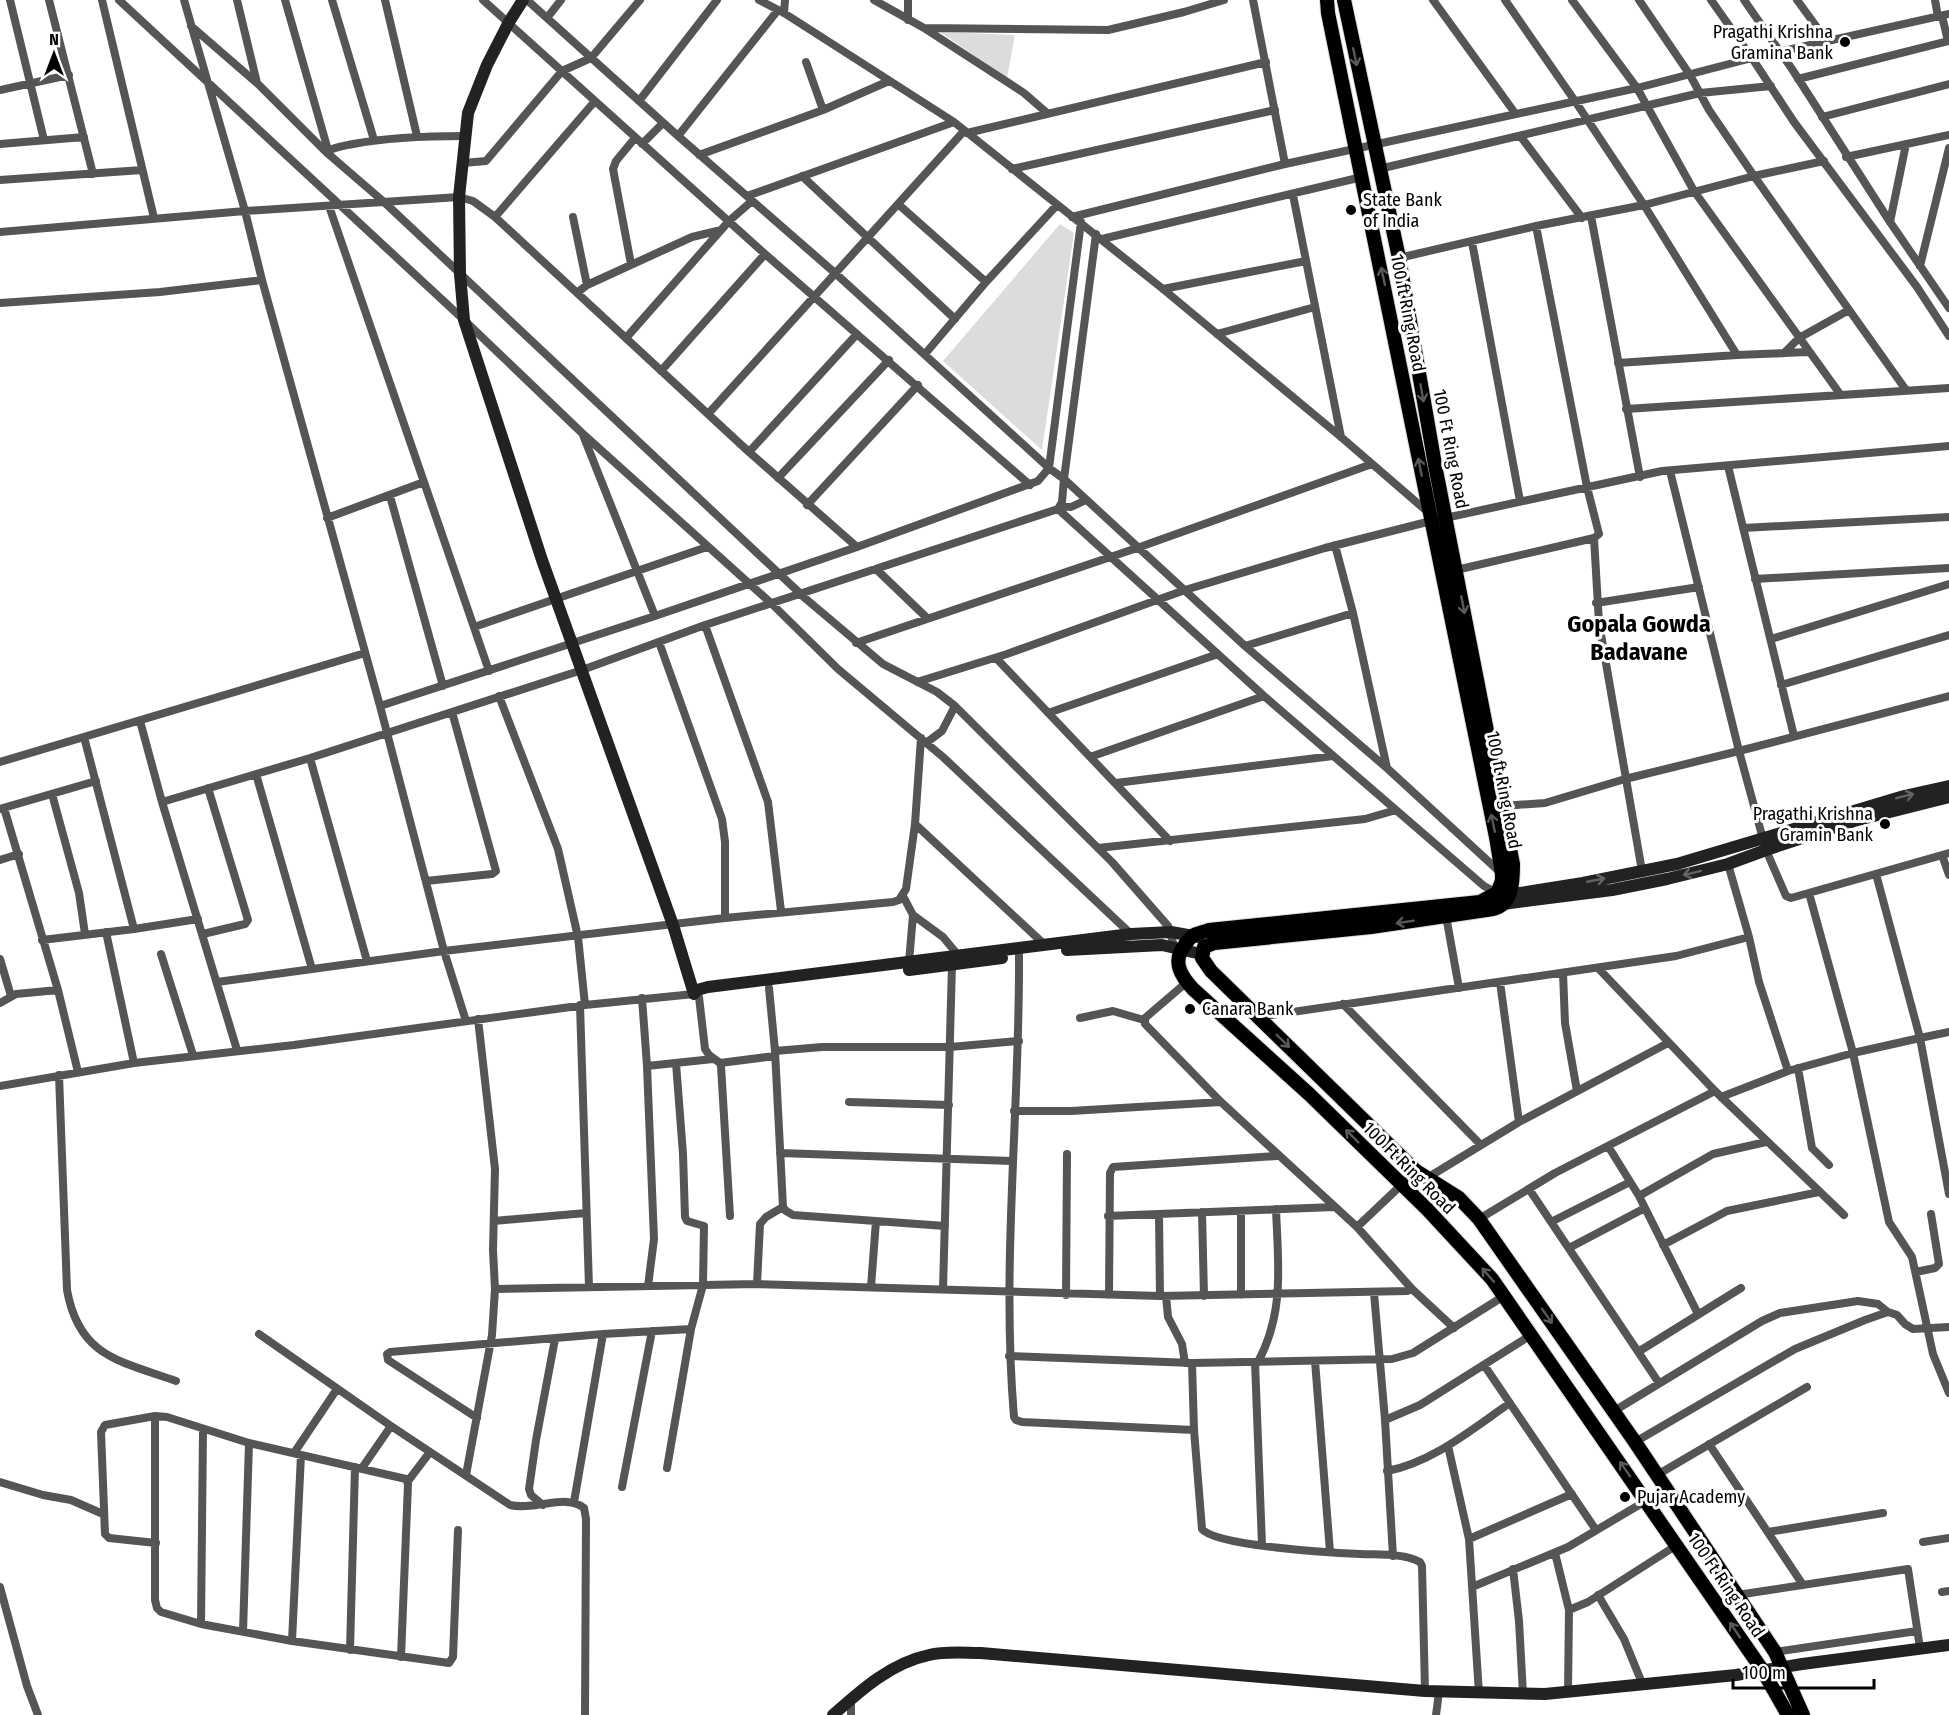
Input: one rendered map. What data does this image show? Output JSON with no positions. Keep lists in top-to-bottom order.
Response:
{
  "streets": {
    "main road": ["100 ft Ring Road", "100 Ft Ring Road"]
  },
  "crossings": [
    ["100 ft Ring Road", "100 Ft Ring Road"]
  ],
  "one_way": ["100 ft Ring Road"],
  "districts": ["Gopala Gowda Badavane"],
  "places": [
    "Pragathi Krishna Gramina Bank",
    "State Bank of India",
    "Pragathi Krishna Gramin Bank",
    "Canara Bank",
    "Pujar Academy"
  ],
  "scale_bar": "100 m",
  "north": "top"
}
